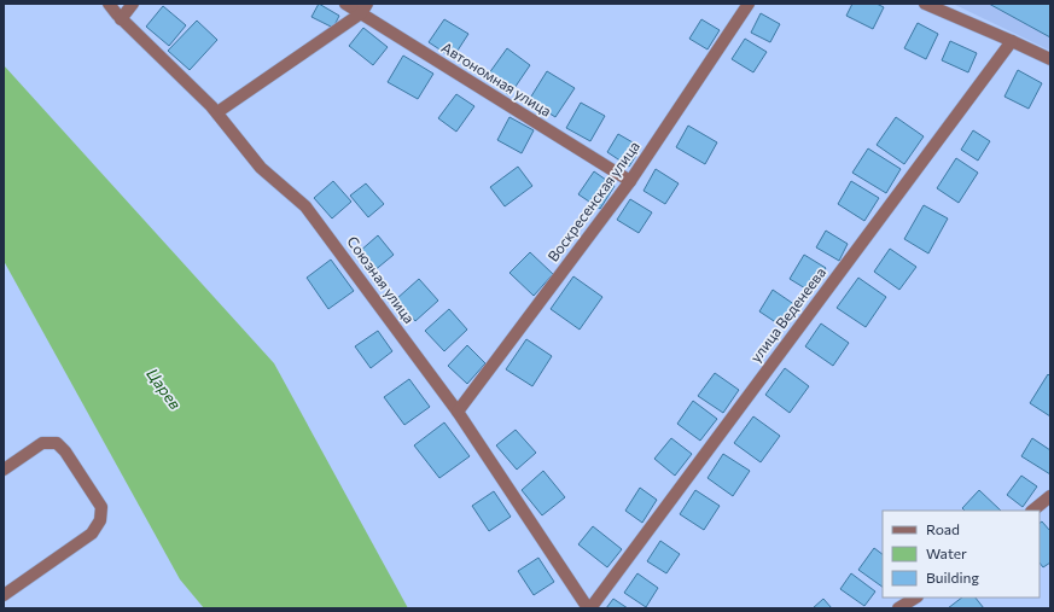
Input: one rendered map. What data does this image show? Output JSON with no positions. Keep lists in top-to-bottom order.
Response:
{
  "streets": {
    "street": [
      "Автономная улица",
      "Воскресенская улица",
      "Союзная улица",
      "улица Веденеева"
    ]
  },
  "crossings": [
    ["Автономная улица", "Воскресенская улица"],
    ["Воскресенская улица", "Союзная улица"],
    ["Союзная улица", "улица Веденеева"]
  ],
  "water": ["Царев"],
  "legend": ["Road", "Water", "Building"]
}
